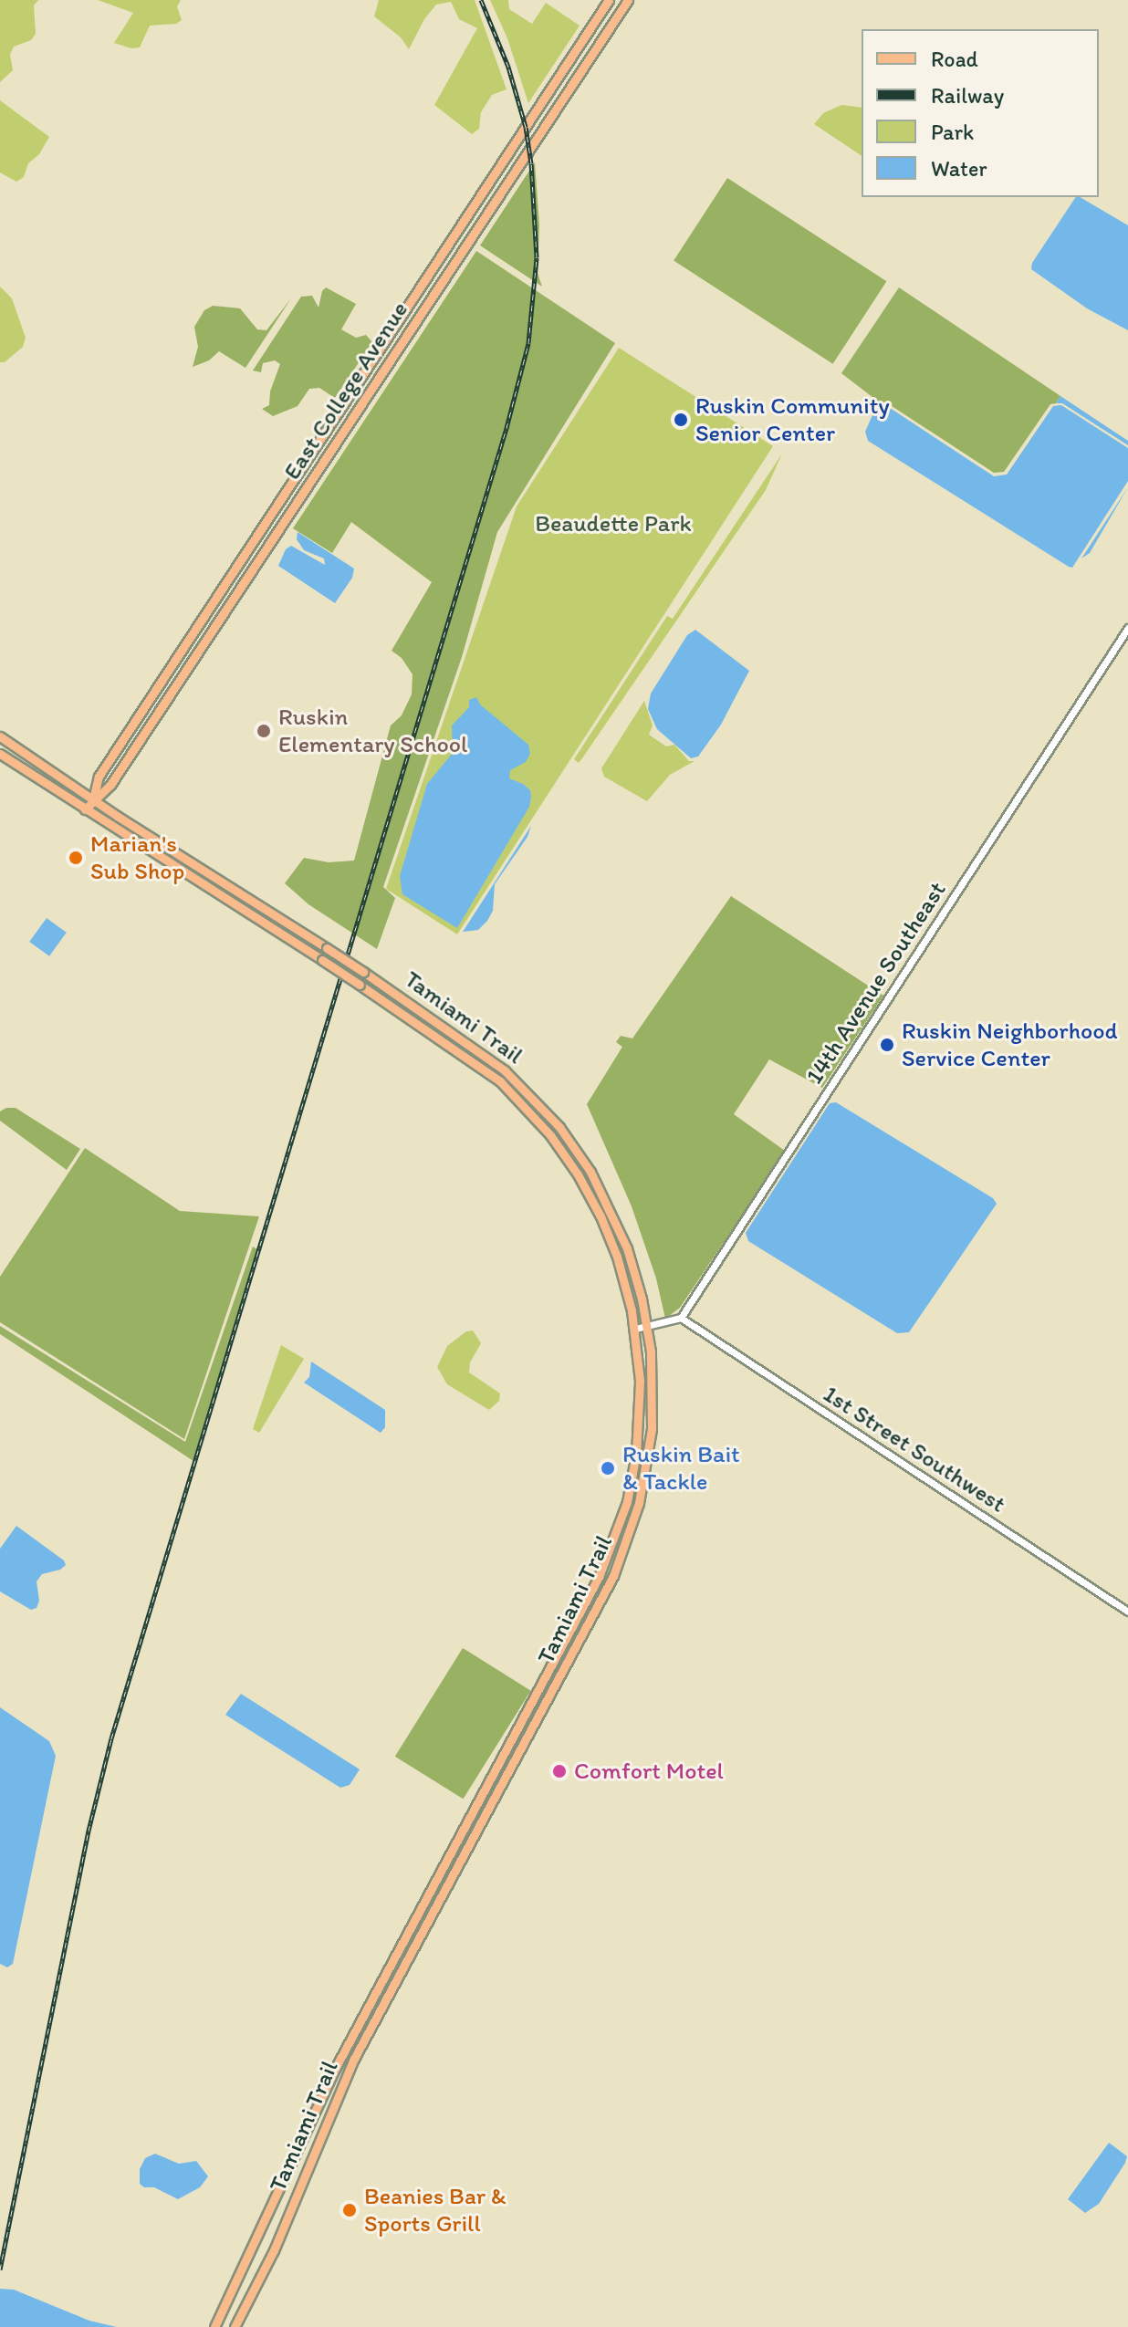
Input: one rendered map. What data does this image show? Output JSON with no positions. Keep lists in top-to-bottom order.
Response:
{
  "streets": {
    "main road": ["East College Avenue", "Tamiami Trail"],
    "street": ["14th Avenue Southeast", "1st Street Southwest"]
  },
  "crossings": [
    ["East College Avenue", "Tamiami Trail"],
    ["14th Avenue Southeast", "1st Street Southwest"]
  ],
  "parks": ["Beaudette Park"],
  "places": [
    "Ruskin Community Senior Center",
    "Ruskin Elementary School",
    "Marian's Sub Shop",
    "Ruskin Neighborhood Service Center",
    "Ruskin Bait & Tackle",
    "Comfort Motel",
    "Beanies Bar & Sports Grill"
  ],
  "legend": [
    "Road",
    "Railway",
    "Park",
    "Water"
  ]
}
